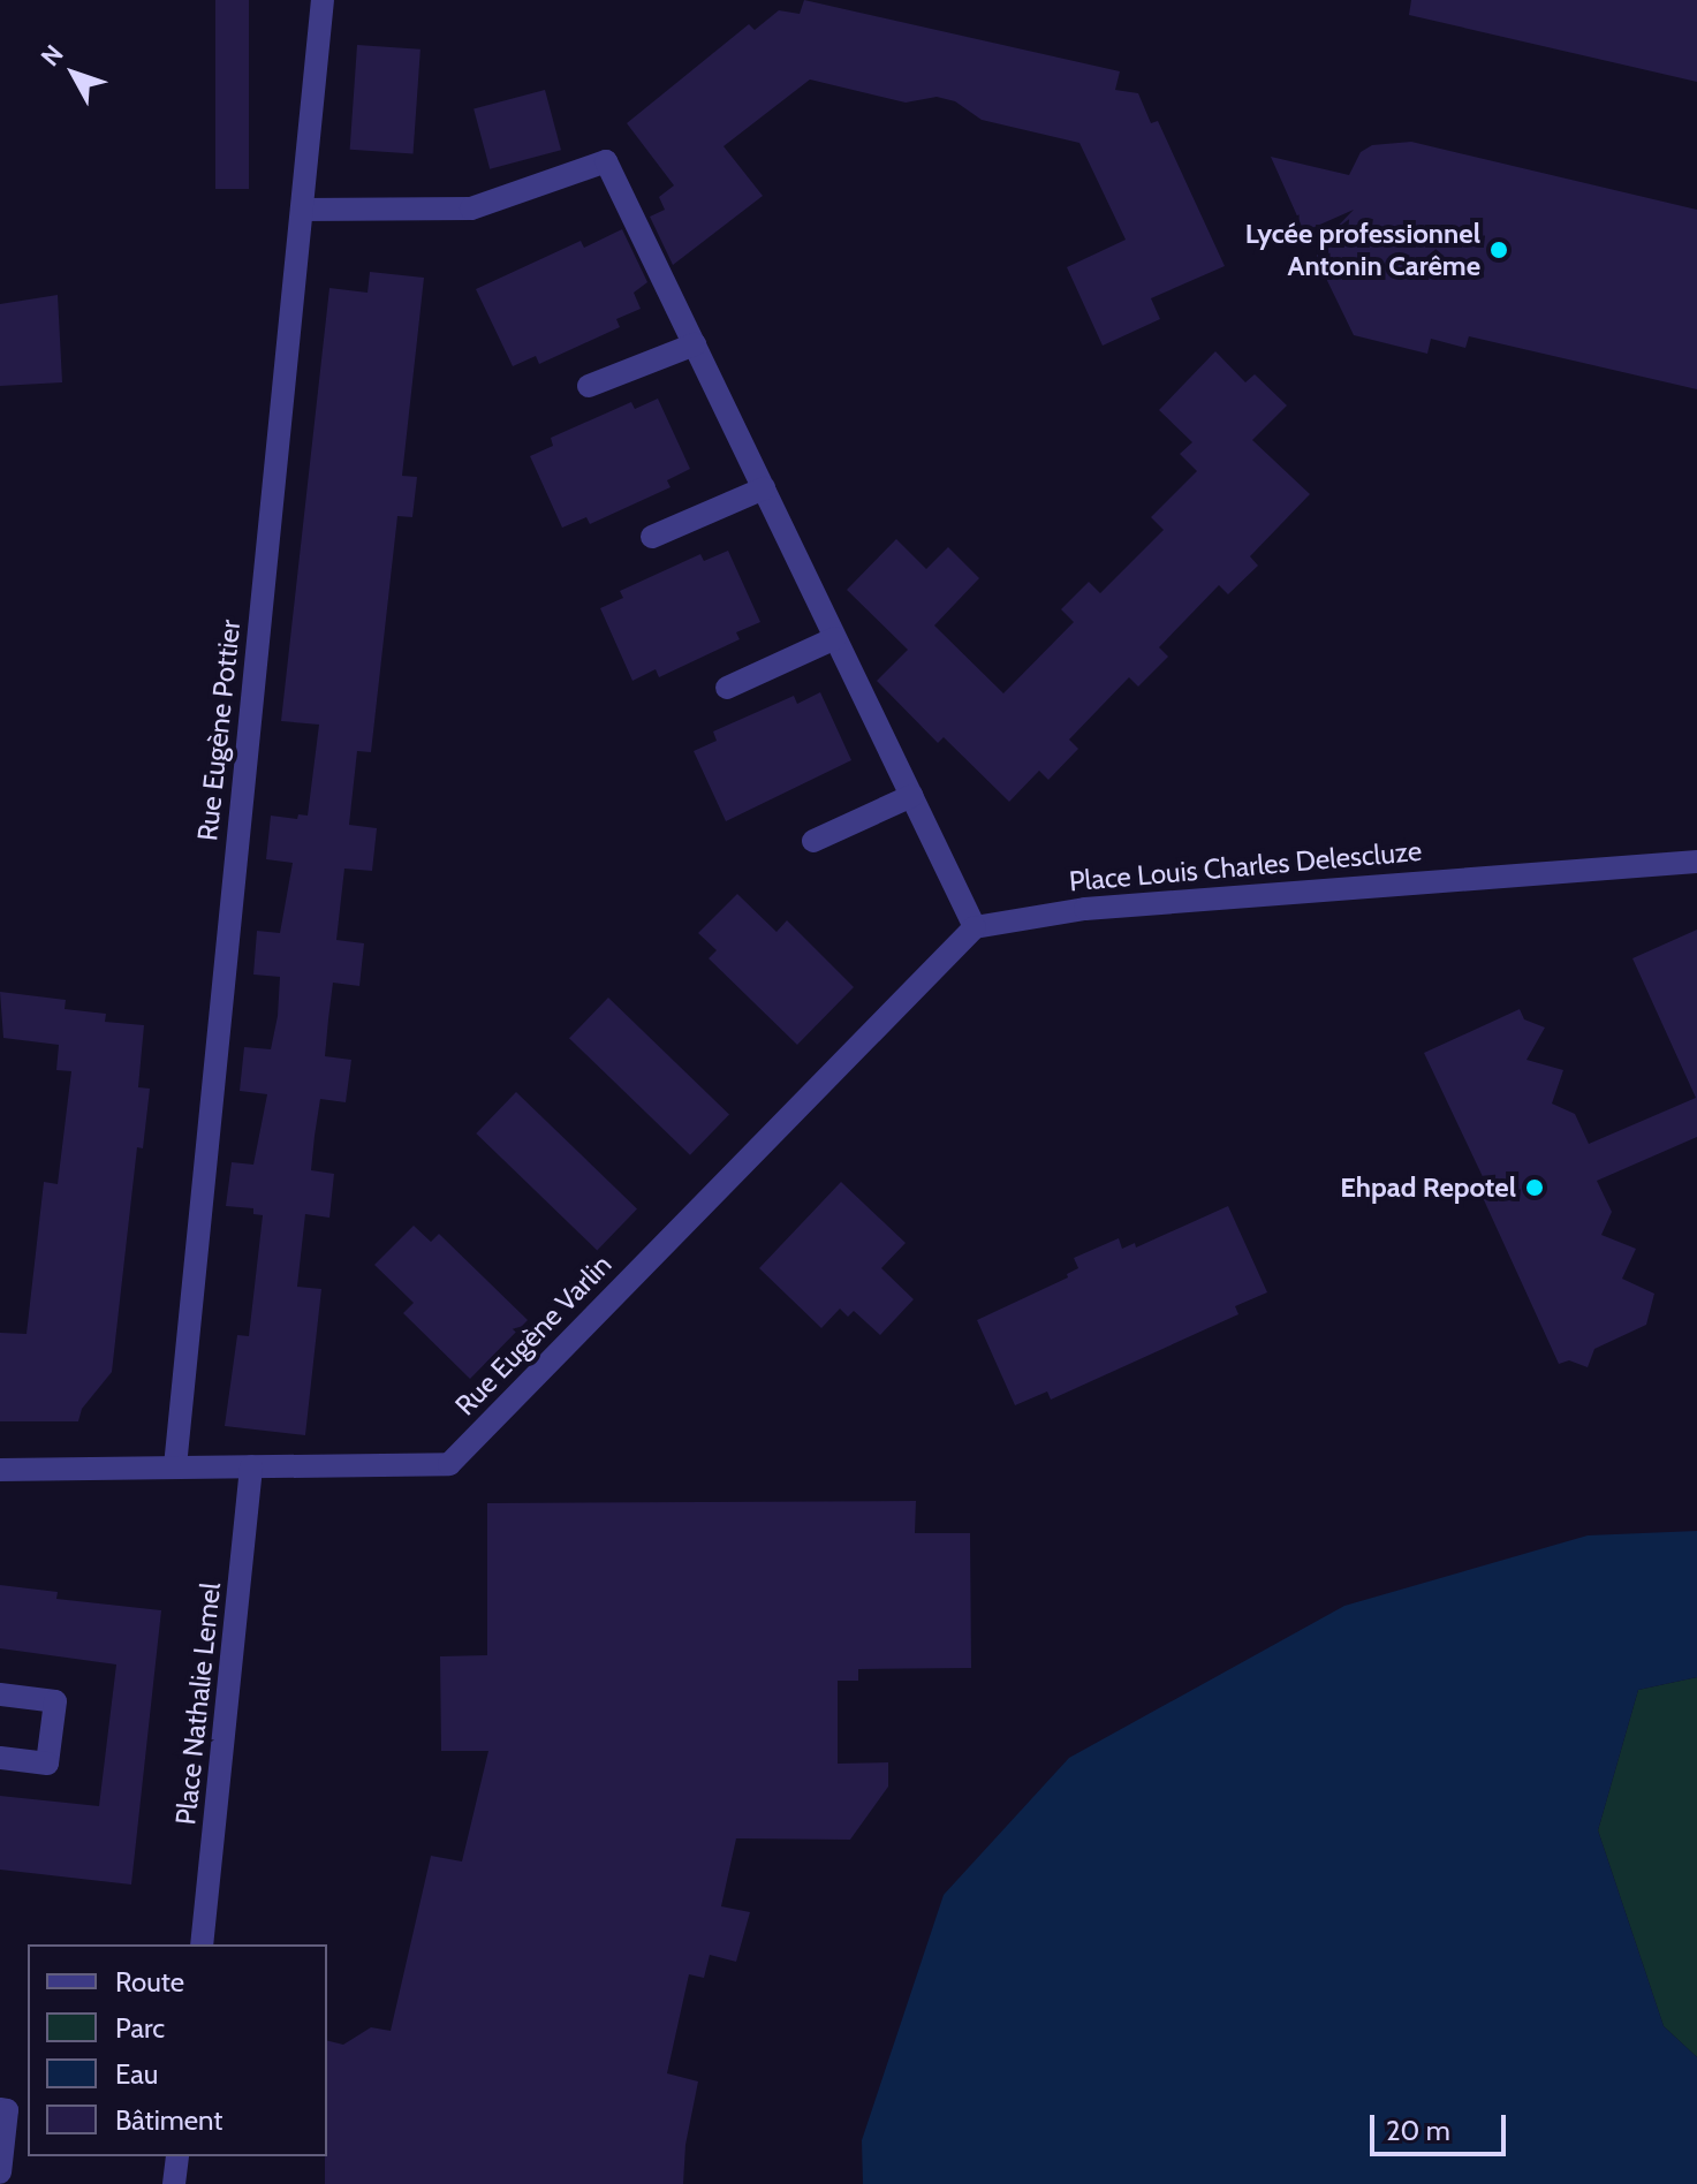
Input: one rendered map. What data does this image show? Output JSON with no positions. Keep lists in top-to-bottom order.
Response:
{
  "streets": {
    "street": [
      "Rue Eugène Pottier",
      "Place Louis Charles Delescluze",
      "Rue Eugène Varlin",
      "Place Nathalie Lemel"
    ]
  },
  "crossings": [
    ["Rue Eugène Pottier", "Rue Eugène Varlin"],
    ["Place Louis Charles Delescluze", "Rue Eugène Varlin"],
    ["Rue Eugène Varlin", "Place Nathalie Lemel"]
  ],
  "places": ["Lycée professionnel Antonin Carême", "Ehpad Repotel"],
  "legend": [
    "Route",
    "Parc",
    "Eau",
    "Bâtiment"
  ],
  "scale_bar": "20 m",
  "north": "top left"
}
